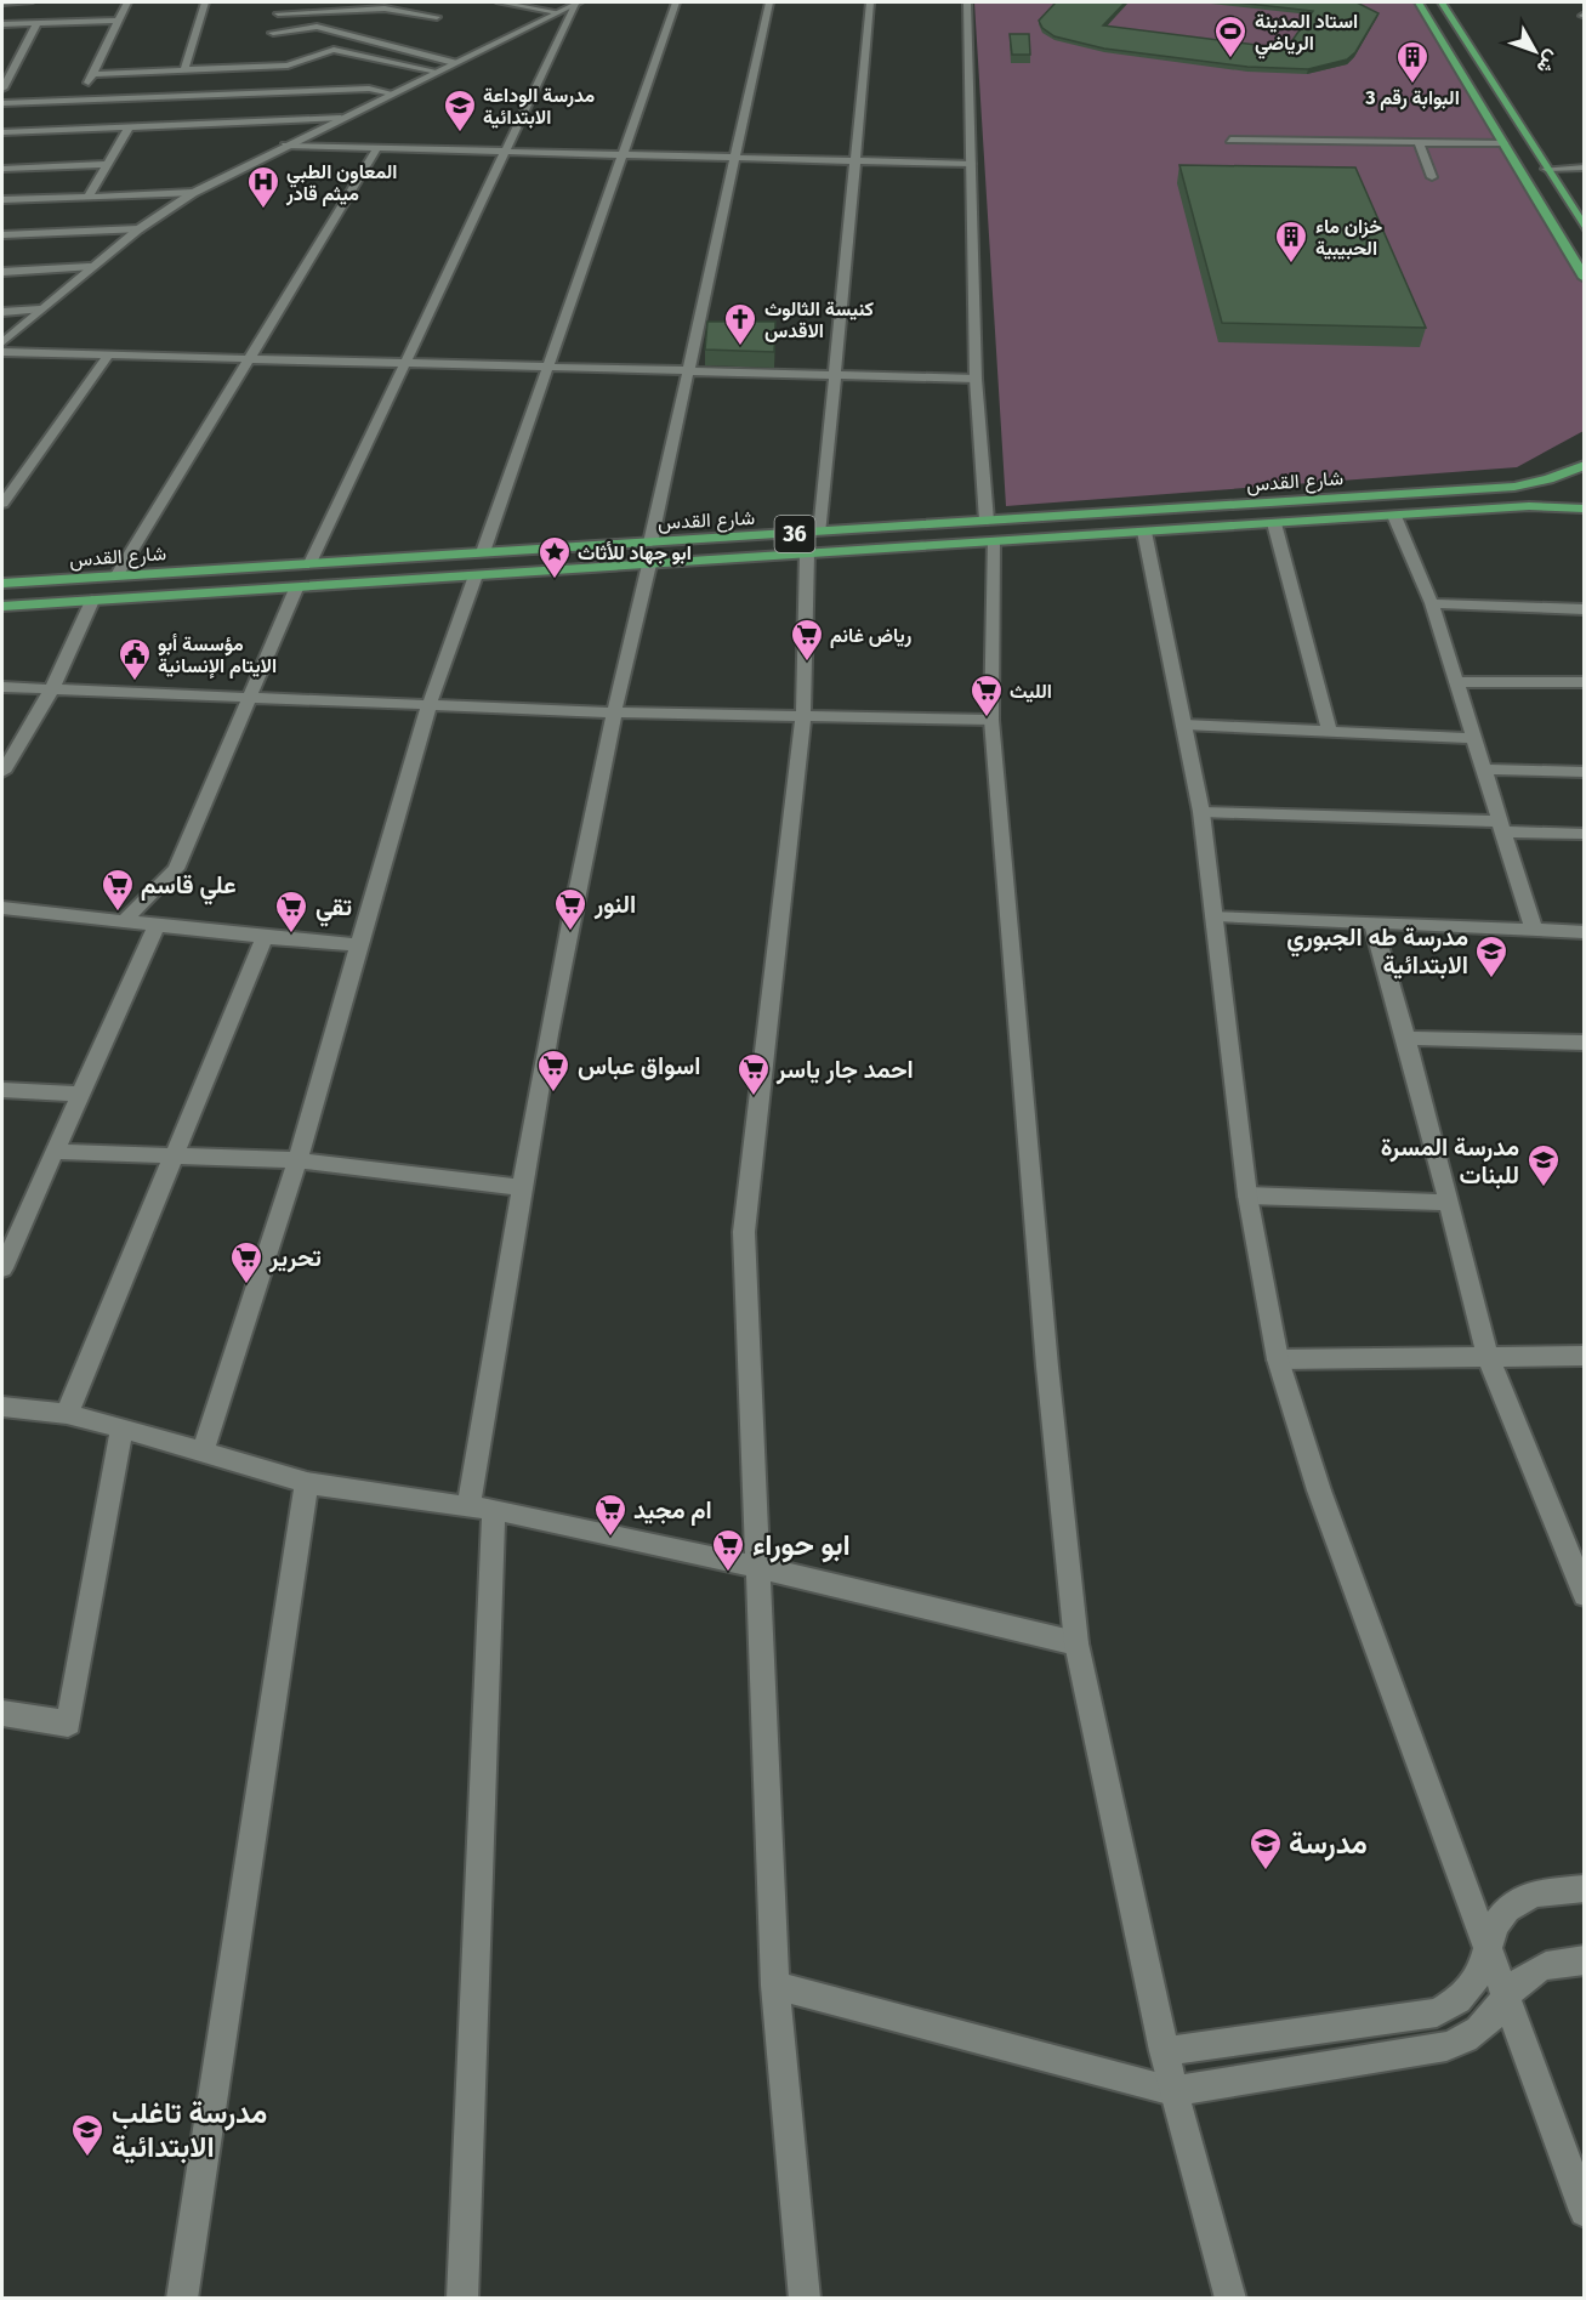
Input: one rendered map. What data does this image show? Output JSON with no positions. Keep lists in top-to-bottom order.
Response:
{
  "streets": {
    "main road": ["شارع القدس", "36"]
  },
  "places": {
    "sports": ["استاد المدينة الرياضي"],
    "building": ["البوابة رقم 3", "خزان ماء الحبيبية"],
    "school or university": [
      "مدرسة الوداعة الابتدائية",
      "مدرسة طه الجبوري الابتدائية",
      "مدرسة المسرة للبنات",
      "مدرسة",
      "مدرسة تاغلب الابتدائية"
    ],
    "hospital": ["المعاون الطبي ميثم قادر"],
    "church": ["كنيسة الثالوث الاقدس"],
    "place": ["ابو جهاد للأثاث"],
    "supermarket": [
      "رياض غانم",
      "الليث",
      "علي قاسم",
      "النور",
      "تقي",
      "اسواق عباس",
      "احمد جار ياسر",
      "تحرير",
      "ام مجيد",
      "ابو حوراء"
    ],
    "public building": ["مؤسسة أبو الايتام الإنسانية"]
  },
  "north": "bottom right"
}
